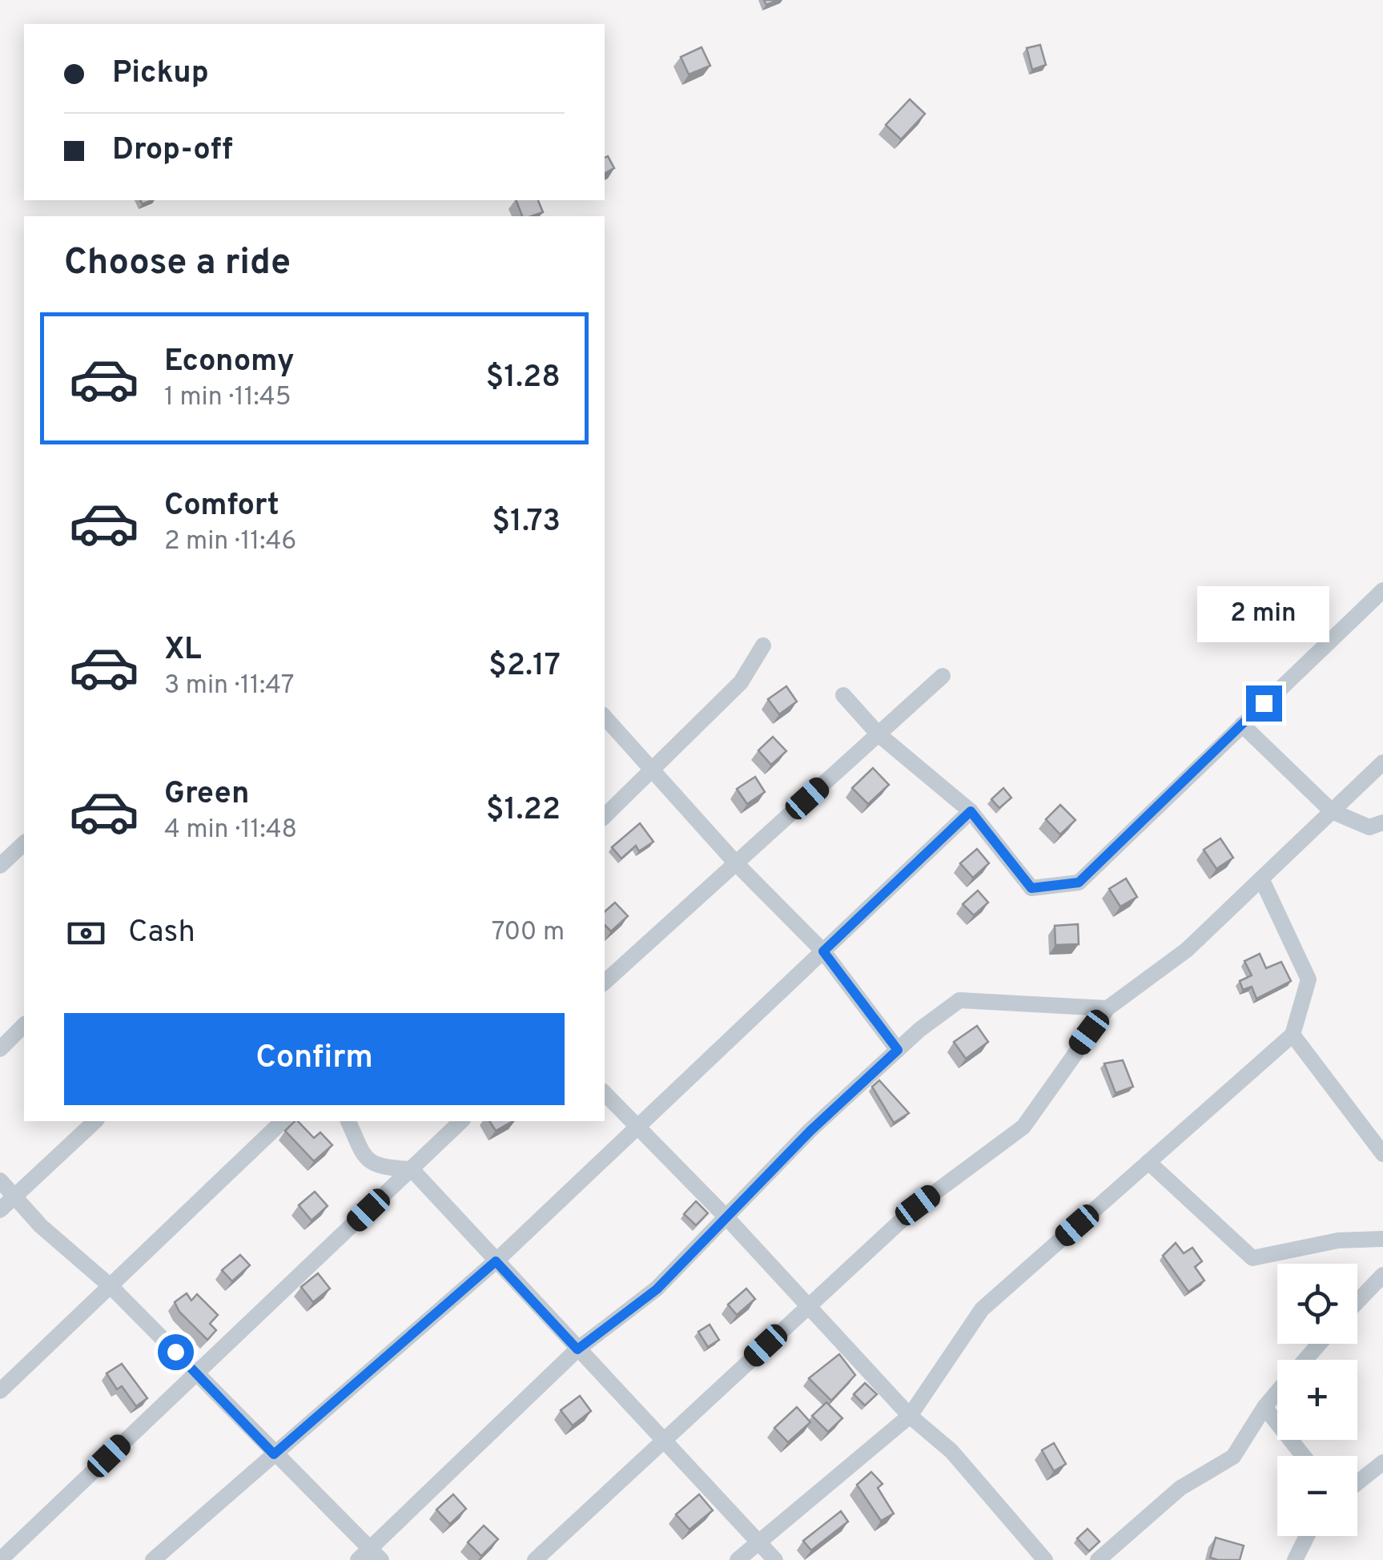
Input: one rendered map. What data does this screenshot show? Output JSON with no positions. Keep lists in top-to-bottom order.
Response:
{
  "page": {
    "banner": ["Pickup", "Drop-off"],
    "heading": "Choose a ride",
    "list": [
      {
        "name": "Economy",
        "note": "1 min · 11:45",
        "value": "$1.28"
      },
      {
        "name": "Comfort",
        "note": "2 min · 11:46",
        "value": "$1.73"
      },
      {
        "name": "XL",
        "note": "3 min · 11:47",
        "value": "$2.17"
      },
      {
        "name": "Green",
        "note": "4 min · 11:48",
        "value": "$1.22"
      }
    ],
    "bubble": "2 min",
    "pay": ["Cash", "700 m"],
    "buttons": "Confirm",
    "map_buttons": ["+", "−"]
  }
}
